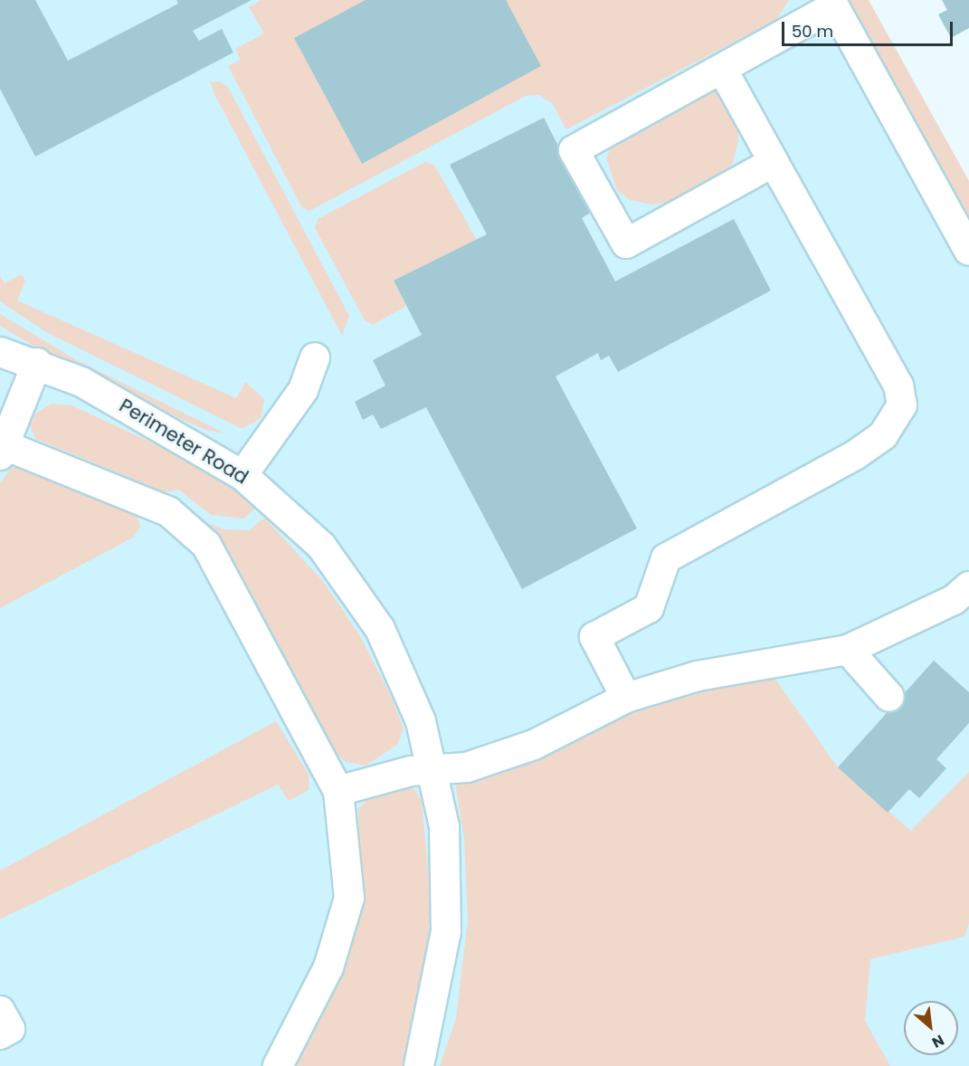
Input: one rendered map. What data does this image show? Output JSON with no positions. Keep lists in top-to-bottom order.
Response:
{
  "streets": {
    "street": ["Perimeter Road"]
  },
  "scale_bar": "50 m",
  "north": "bottom right"
}
